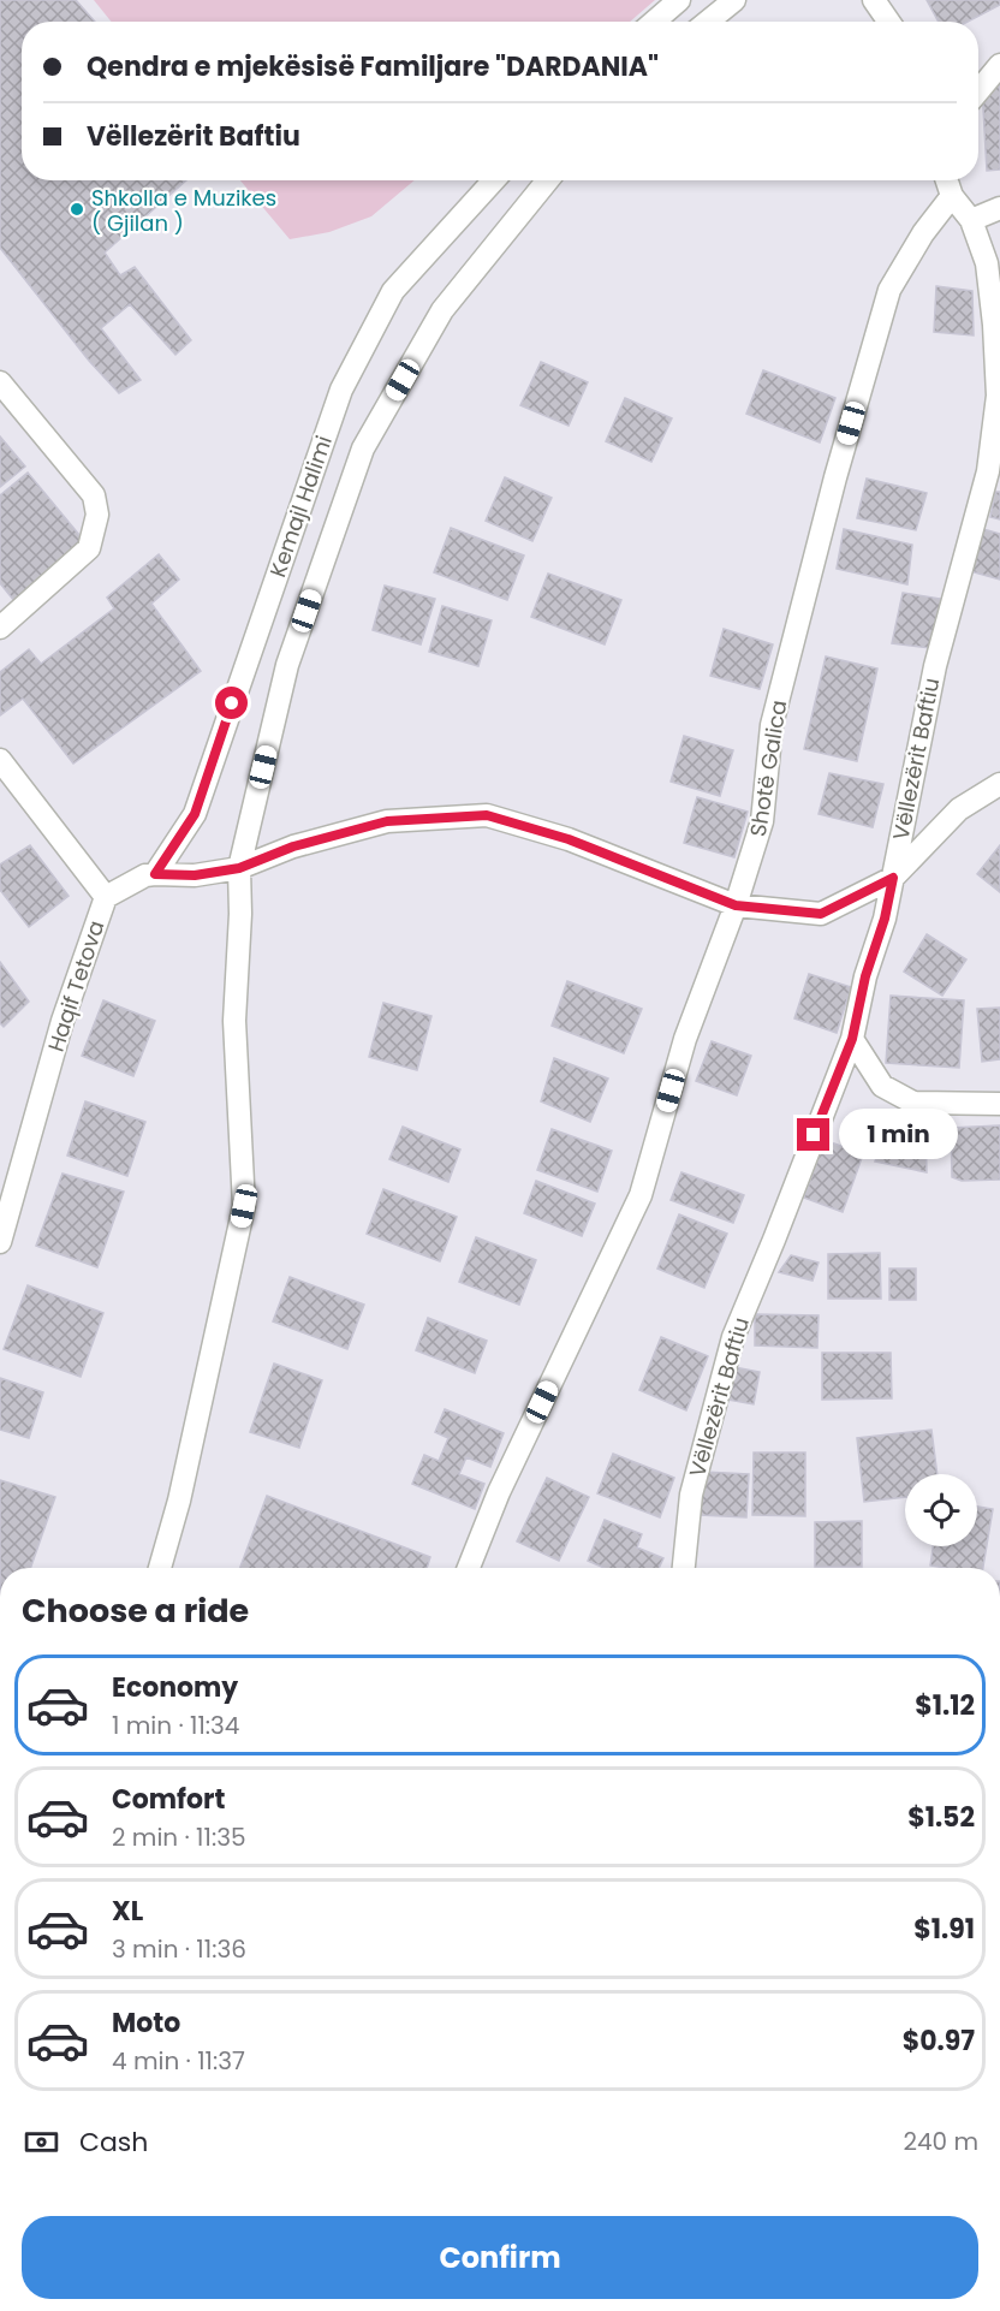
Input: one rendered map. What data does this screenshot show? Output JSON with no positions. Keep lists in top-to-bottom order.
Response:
{
  "streets": {
    "street": [
      "Kemajl Halimi",
      "Vëllezërit Baftiu",
      "Shotë Galica",
      "Haqif Tetova"
    ]
  },
  "crossings": [
    ["Vëllezërit Baftiu", "Shotë Galica"]
  ],
  "places": ["Shkolla e Muzikes ( Gjilan )"],
  "page": {
    "banner": ["Qendra e mjekësisë Familjare \"DARDANIA\"", "Vëllezërit Baftiu"],
    "bubble": "1 min",
    "heading": "Choose a ride",
    "list": [
      {
        "name": "Economy",
        "note": "1 min · 11:34",
        "value": "$1.12"
      },
      {
        "name": "Comfort",
        "note": "2 min · 11:35",
        "value": "$1.52"
      },
      {
        "name": "XL",
        "note": "3 min · 11:36",
        "value": "$1.91"
      },
      {
        "name": "Moto",
        "note": "4 min · 11:37",
        "value": "$0.97"
      }
    ],
    "pay": ["Cash", "240 m"],
    "buttons": "Confirm"
  }
}
